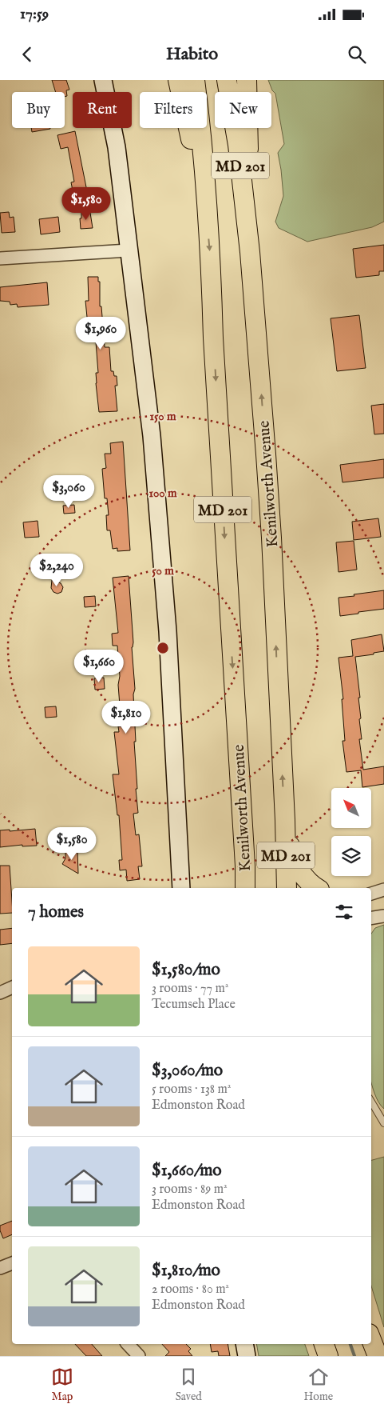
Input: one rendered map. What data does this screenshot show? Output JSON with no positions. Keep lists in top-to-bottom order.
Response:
{
  "streets": {
    "main road": ["MD 201", "Kenilworth Avenue"]
  },
  "north": "top left",
  "page": {
    "status": "17:59",
    "header": "Habito",
    "chip": [
      "Buy",
      "Rent",
      "Filters",
      "New"
    ],
    "price": [
      "$1,580",
      "$1,960",
      "$3,060",
      "$2,240",
      "$1,660",
      "$1,810",
      "$1,580"
    ],
    "heading": "7 homes",
    "list": [
      {
        "name": "$1,580/mo",
        "note": "3 rooms · 77 m² · Tecumseh Place"
      },
      {
        "name": "$3,060/mo",
        "note": "5 rooms · 138 m² · Edmonston Road"
      },
      {
        "name": "$1,660/mo",
        "note": "3 rooms · 89 m² · Edmonston Road"
      },
      {
        "name": "$1,810/mo",
        "note": "2 rooms · 80 m² · Edmonston Road"
      }
    ],
    "tabs": ["Map", "Saved", "Home"]
  },
  "rings": ["150 m", "100 m", "50 m"]
}
